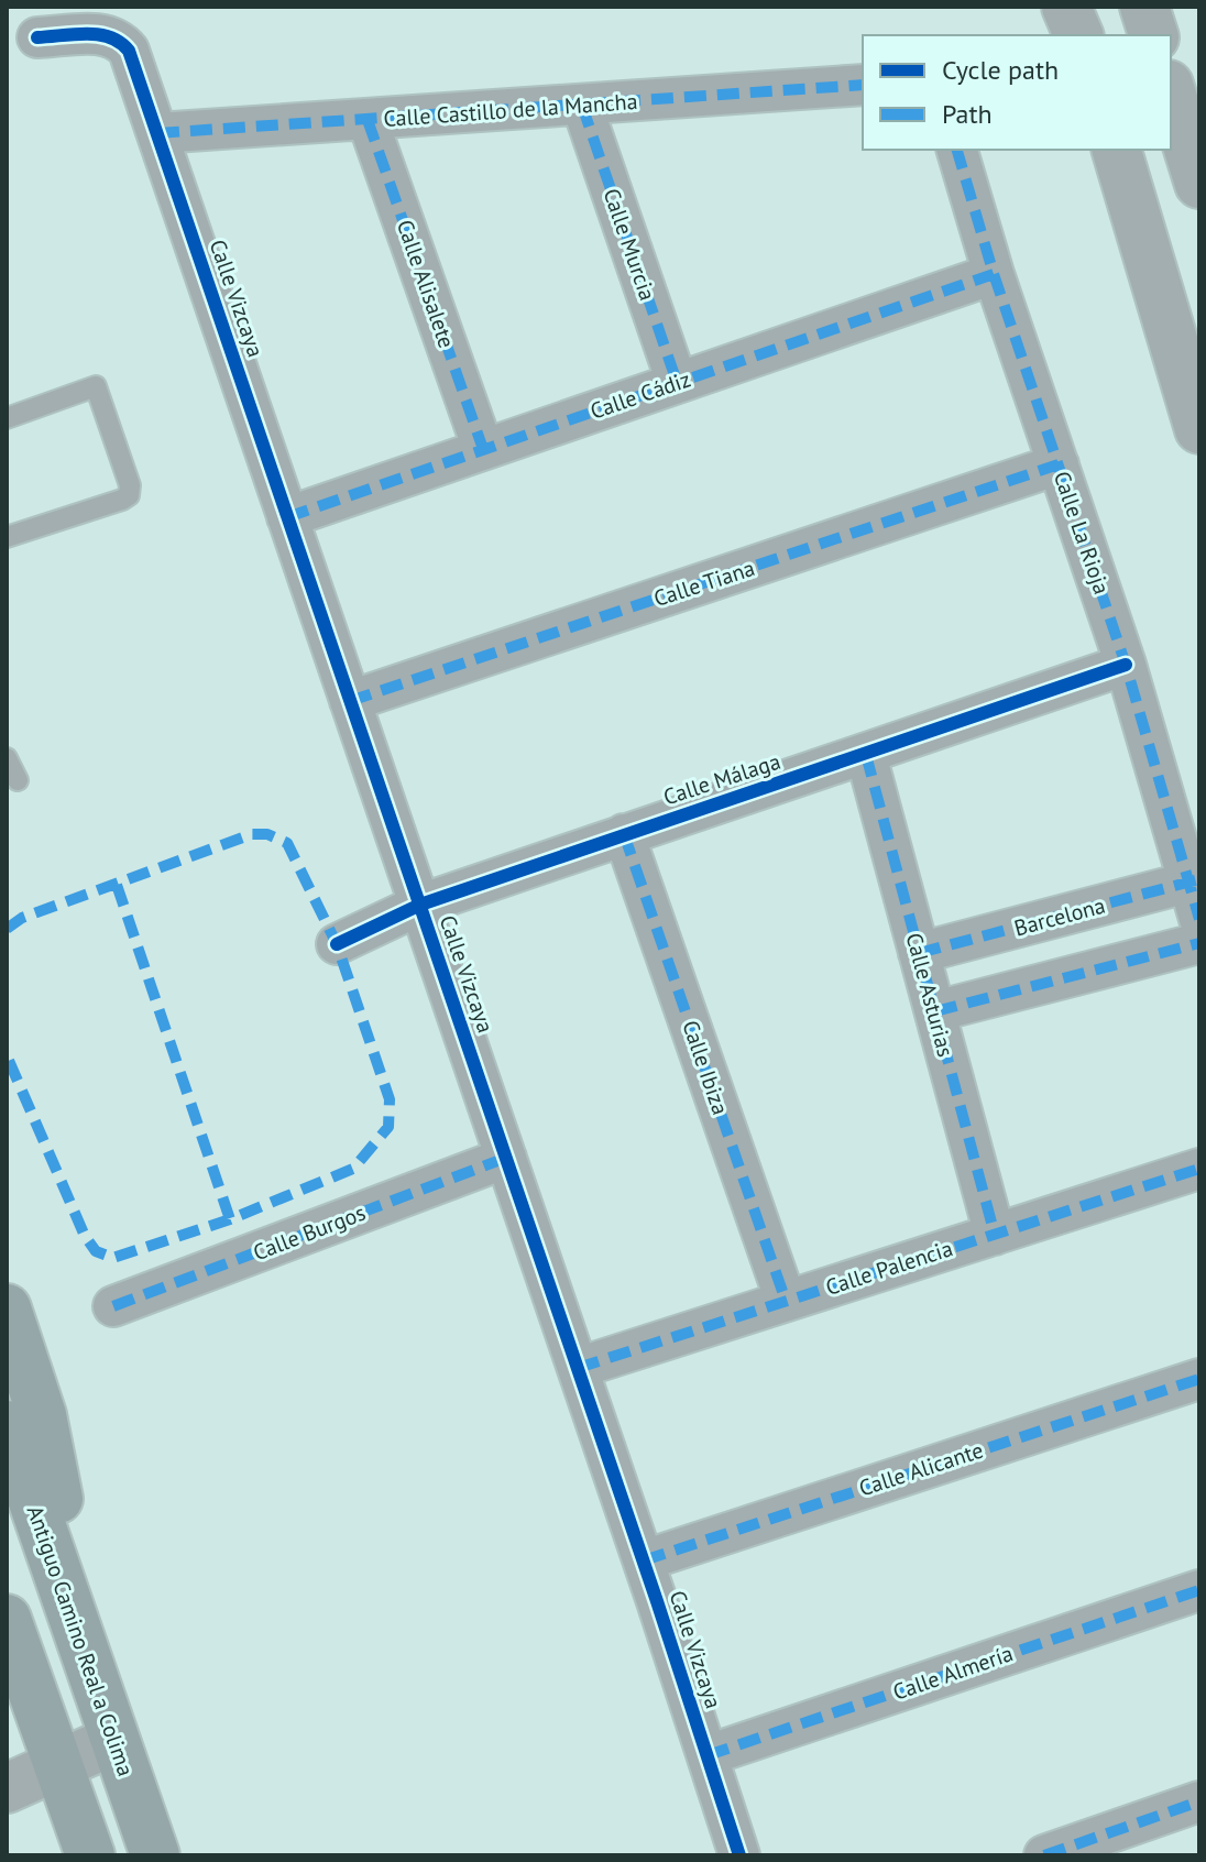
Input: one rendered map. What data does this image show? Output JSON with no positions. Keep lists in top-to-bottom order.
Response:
{
  "streets": {
    "main road": ["Antiguo Camino Real a Colima"],
    "street": [
      "Calle Castillo de la Mancha",
      "Calle Murcia",
      "Calle Alisalete",
      "Calle Vizcaya",
      "Calle Cádiz",
      "Calle La Rioja",
      "Calle Tiana",
      "Calle Málaga",
      "Barcelona",
      "Calle Asturias",
      "Calle Ibiza",
      "Calle Burgos",
      "Calle Palencia",
      "Calle Alicante",
      "Calle Almería"
    ]
  },
  "crossings": [
    ["Calle Castillo de la Mancha", "Calle Murcia"],
    ["Calle Castillo de la Mancha", "Calle Alisalete"],
    ["Calle Castillo de la Mancha", "Calle Vizcaya"],
    ["Calle Murcia", "Calle Cádiz"],
    ["Calle Alisalete", "Calle Cádiz"],
    ["Calle Vizcaya", "Calle Cádiz"],
    ["Calle Vizcaya", "Calle Tiana"],
    ["Calle Vizcaya", "Calle Málaga"],
    ["Calle Vizcaya", "Calle Burgos"],
    ["Calle Vizcaya", "Calle Palencia"],
    ["Calle Vizcaya", "Calle Alicante"],
    ["Calle Vizcaya", "Calle Almería"],
    ["Calle Cádiz", "Calle La Rioja"],
    ["Calle La Rioja", "Calle Tiana"],
    ["Calle La Rioja", "Calle Málaga"],
    ["Calle La Rioja", "Barcelona"],
    ["Calle Málaga", "Calle Asturias"],
    ["Calle Málaga", "Calle Ibiza"],
    ["Barcelona", "Calle Asturias"],
    ["Calle Asturias", "Calle Palencia"],
    ["Calle Ibiza", "Calle Palencia"]
  ],
  "legend": ["Cycle path", "Path"]
}
